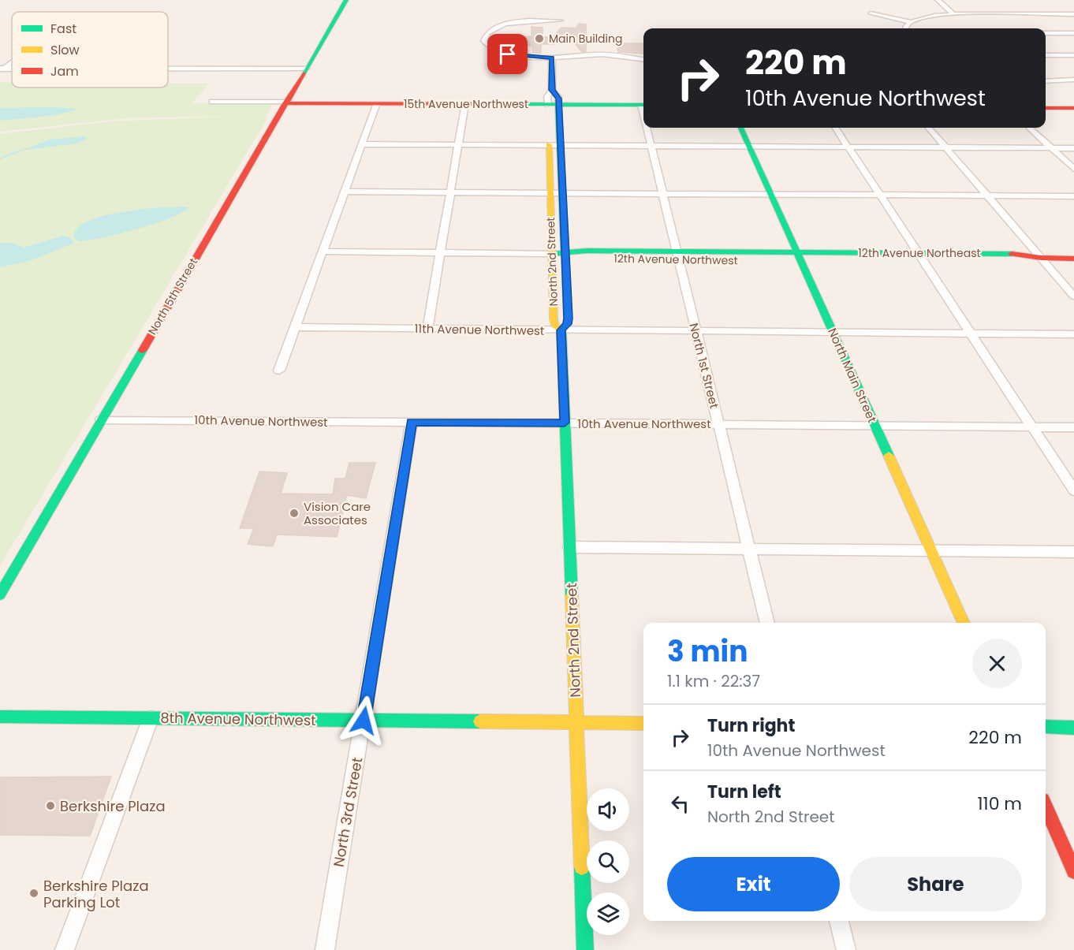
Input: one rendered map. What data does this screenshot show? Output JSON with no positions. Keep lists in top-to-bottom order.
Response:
{
  "streets": {
    "street": [
      "15th Avenue Northwest",
      "12th Avenue Northeast",
      "12th Avenue Northwest",
      "North 2nd Street",
      "North 5th Street",
      "11th Avenue Northwest",
      "North 1st Street",
      "North Main Street",
      "10th Avenue Northwest",
      "8th Avenue Northwest",
      "North 3rd Street"
    ]
  },
  "crossings": [
    ["15th Avenue Northwest", "North 2nd Street"],
    ["15th Avenue Northwest", "North 5th Street"],
    ["12th Avenue Northeast", "12th Avenue Northwest"],
    ["12th Avenue Northeast", "North Main Street"],
    ["12th Avenue Northwest", "North 2nd Street"],
    ["12th Avenue Northwest", "North 1st Street"],
    ["12th Avenue Northwest", "North Main Street"],
    ["North 2nd Street", "11th Avenue Northwest"],
    ["North 2nd Street", "10th Avenue Northwest"],
    ["North 2nd Street", "8th Avenue Northwest"],
    ["North 5th Street", "10th Avenue Northwest"],
    ["11th Avenue Northwest", "North 1st Street"],
    ["11th Avenue Northwest", "North Main Street"],
    ["North 1st Street", "10th Avenue Northwest"],
    ["North Main Street", "10th Avenue Northwest"],
    ["10th Avenue Northwest", "North 3rd Street"],
    ["8th Avenue Northwest", "North 3rd Street"]
  ],
  "places": [
    "Main Building",
    "Vision Care Associates",
    "Berkshire Plaza",
    "Berkshire Plaza Parking Lot"
  ],
  "legend": ["Fast", "Slow", "Jam"],
  "page": {
    "turn": ["220 m", "10th Avenue Northwest"],
    "heading": ["3 min", "1.1 km · 22:37"],
    "list": [
      {
        "name": "Turn right",
        "note": "10th Avenue Northwest",
        "value": "220 m"
      },
      {
        "name": "Turn left",
        "note": "North 2nd Street",
        "value": "110 m"
      }
    ],
    "buttons": ["Exit", "Share"]
  }
}
